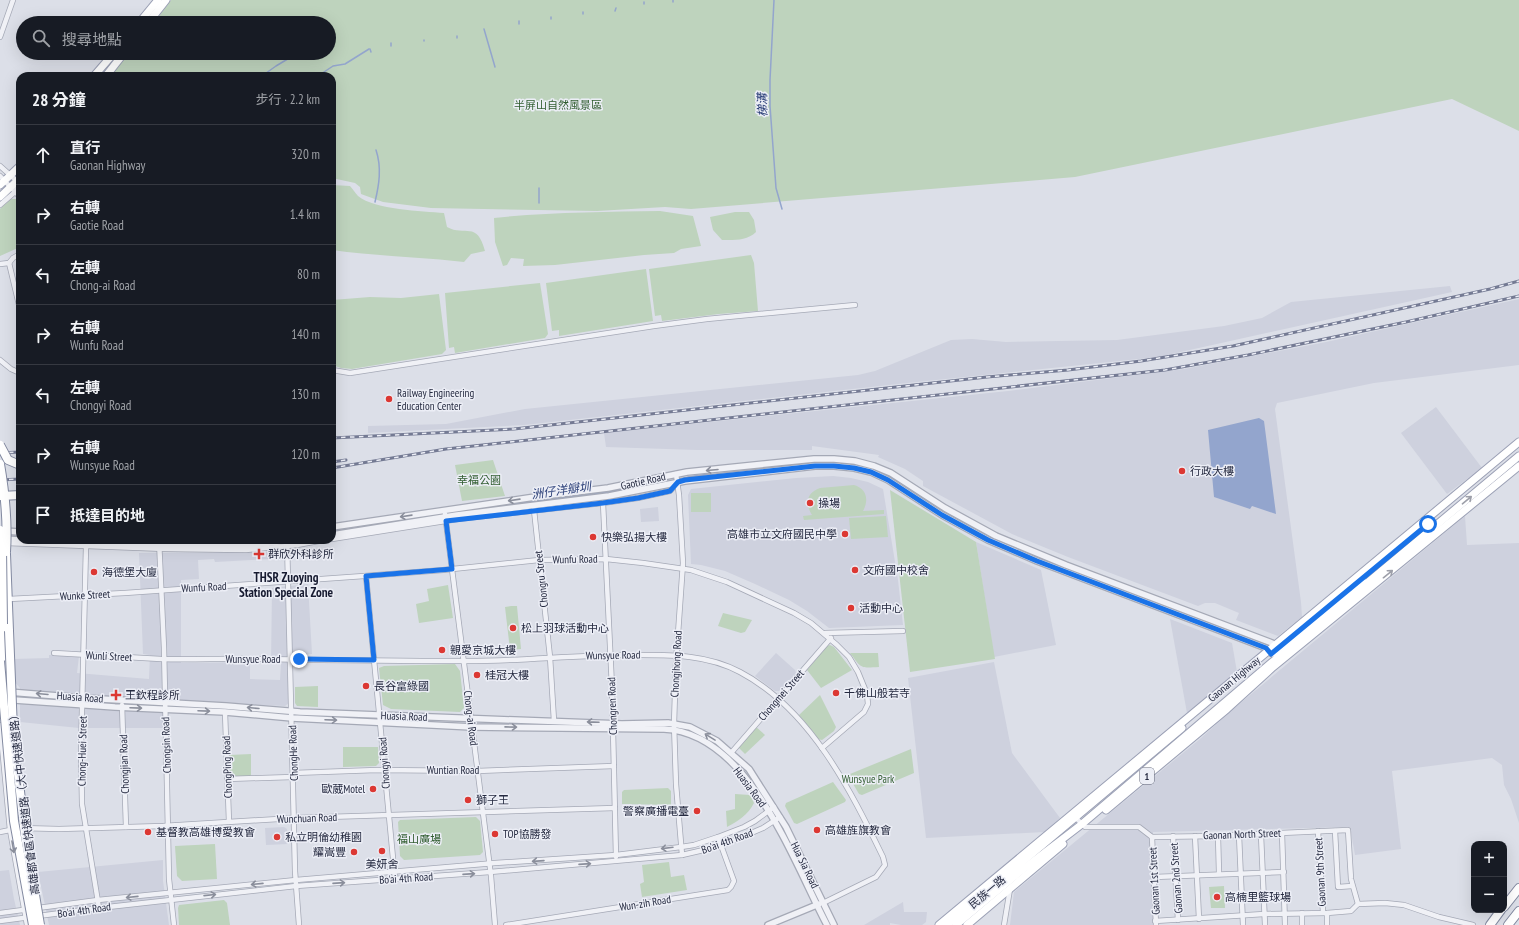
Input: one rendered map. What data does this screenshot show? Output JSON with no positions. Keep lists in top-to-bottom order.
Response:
{
  "streets": {
    "highway": ["高雄都會區快速道路（大中快速道路）"],
    "main road": ["Gaonan Highway", "1", "民族一路"],
    "street": [
      "Gaotie Road",
      "Wunfu Road",
      "Chongru Street",
      "Wunke Street",
      "Wunsyue Road",
      "Wunli Street",
      "Chongjhong Road",
      "Chongmei Street",
      "Huasia Road",
      "Chongren Road",
      "Chong-ai Road",
      "Chongsin Road",
      "Chong-Huei Street",
      "ChongHe Road",
      "Chongyi Road",
      "Chongjian Road",
      "ChongPing Road",
      "Wuntian Road",
      "Wunchuan Road",
      "Gaonan North Street",
      "Bo'ai 4th Road",
      "Hua Sia Road",
      "Gaonan 9th Street",
      "Gaonan 2nd Street",
      "Gaonan 1st Street",
      "Wun-zih Road"
    ]
  },
  "crossings": [
    ["Gaotie Road", "Chongru Street"],
    ["Gaotie Road", "Chongjhong Road"],
    ["Gaotie Road", "Gaonan Highway"],
    ["Gaotie Road", "Chongren Road"],
    ["Gaotie Road", "Chong-ai Road"],
    ["Wunfu Road", "Chongru Street"],
    ["Wunfu Road", "Wunke Street"],
    ["Wunfu Road", "Wunsyue Road"],
    ["Wunfu Road", "Chongjhong Road"],
    ["Wunfu Road", "Chongmei Street"],
    ["Wunfu Road", "Chongren Road"],
    ["Wunfu Road", "Chong-ai Road"],
    ["Wunfu Road", "Chongsin Road"],
    ["Wunfu Road", "ChongHe Road"],
    ["Wunfu Road", "Chongyi Road"],
    ["Chongru Street", "Wunsyue Road"],
    ["Chongru Street", "Huasia Road"],
    ["Wunke Street", "Chongsin Road"],
    ["Wunke Street", "Chong-Huei Street"],
    ["Wunsyue Road", "Wunli Street"],
    ["Wunsyue Road", "Chongjhong Road"],
    ["Wunsyue Road", "Chongmei Street"],
    ["Wunsyue Road", "Chongren Road"],
    ["Wunsyue Road", "Chong-ai Road"],
    ["Wunsyue Road", "Chongsin Road"],
    ["Wunsyue Road", "ChongHe Road"],
    ["Wunsyue Road", "Chongyi Road"],
    ["Wunsyue Road", "Hua Sia Road"],
    ["Wunli Street", "Chongsin Road"],
    ["Wunli Street", "Chong-Huei Street"],
    ["Chongjhong Road", "Huasia Road"],
    ["Chongjhong Road", "Bo'ai 4th Road"],
    ["Gaonan Highway", "1"],
    ["Gaonan Highway", "民族一路"],
    ["Chongmei Street", "Huasia Road"],
    ["Huasia Road", "Chongren Road"],
    ["Huasia Road", "Chong-ai Road"],
    ["Huasia Road", "Chongsin Road"],
    ["Huasia Road", "Chong-Huei Street"],
    ["Huasia Road", "ChongHe Road"],
    ["Huasia Road", "Chongyi Road"],
    ["Huasia Road", "Chongjian Road"],
    ["Huasia Road", "ChongPing Road"],
    ["Huasia Road", "Bo'ai 4th Road"],
    ["Huasia Road", "Hua Sia Road"],
    ["Chongren Road", "Wuntian Road"],
    ["Chongren Road", "Wunchuan Road"],
    ["Chongren Road", "Bo'ai 4th Road"],
    ["Chong-ai Road", "Wuntian Road"],
    ["Chong-ai Road", "Wunchuan Road"],
    ["Chong-ai Road", "Bo'ai 4th Road"],
    ["Chongsin Road", "Wunchuan Road"],
    ["Chongsin Road", "Bo'ai 4th Road"],
    ["Chong-Huei Street", "Wunchuan Road"],
    ["Chong-Huei Street", "Bo'ai 4th Road"],
    ["ChongHe Road", "Wuntian Road"],
    ["ChongHe Road", "Wunchuan Road"],
    ["ChongHe Road", "Bo'ai 4th Road"],
    ["Chongyi Road", "Wuntian Road"],
    ["Chongyi Road", "Wunchuan Road"],
    ["Chongyi Road", "Bo'ai 4th Road"],
    ["Chongjian Road", "Wunchuan Road"],
    ["ChongPing Road", "Wuntian Road"],
    ["ChongPing Road", "Wunchuan Road"],
    ["1", "民族一路"],
    ["高雄都會區快速道路（大中快速道路）", "Bo'ai 4th Road"],
    ["Gaonan North Street", "Gaonan 9th Street"],
    ["Gaonan North Street", "Gaonan 2nd Street"],
    ["Gaonan North Street", "Gaonan 1st Street"],
    ["Bo'ai 4th Road", "Hua Sia Road"],
    ["Bo'ai 4th Road", "Wun-zih Road"],
    ["Gaonan 9th Street", "Gaonan 2nd Street"],
    ["Gaonan 9th Street", "Gaonan 1st Street"]
  ],
  "districts": ["THSR Zuoying Station Special Zone"],
  "water": ["梯溝", "洲仔洋瓣圳"],
  "parks": [
    "半屏山自然風景區",
    "幸福公園",
    "Wunsyue Park",
    "福山廣場"
  ],
  "places": {
    "other": [
      "Railway Engineering Education Center",
      "行政大樓",
      "操場",
      "高雄市立文府國民中學",
      "快樂弘揚大樓",
      "文府國中校舍",
      "海德堡大廈",
      "活動中心",
      "松上羽球活動中心",
      "親愛京城大樓",
      "桂冠大樓",
      "長谷富綠國",
      "千佛山般若寺",
      "歐葳Motel",
      "獅子王",
      "警察廣播電臺",
      "高雄旌旗教會",
      "基督教高雄博愛教會",
      "TOP協勝發",
      "私立明倫幼稚園",
      "美妍舍",
      "耀嵩豐",
      "高楠里籃球場"
    ],
    "health": ["群欣外科診所", "王欽程診所"]
  },
  "page": {
    "search": "搜尋地點",
    "heading": ["28 分鐘", "步行 · 2.2 km"],
    "list": [
      ["直行", "Gaonan Highway", "320 m"],
      ["右轉", "Gaotie Road", "1.4 km"],
      ["左轉", "Chong-ai Road", "80 m"],
      ["右轉", "Wunfu Road", "140 m"],
      ["左轉", "Chongyi Road", "130 m"],
      ["右轉", "Wunsyue Road", "120 m"],
      "抵達目的地"
    ],
    "map_buttons": ["+", "−"]
  }
}
